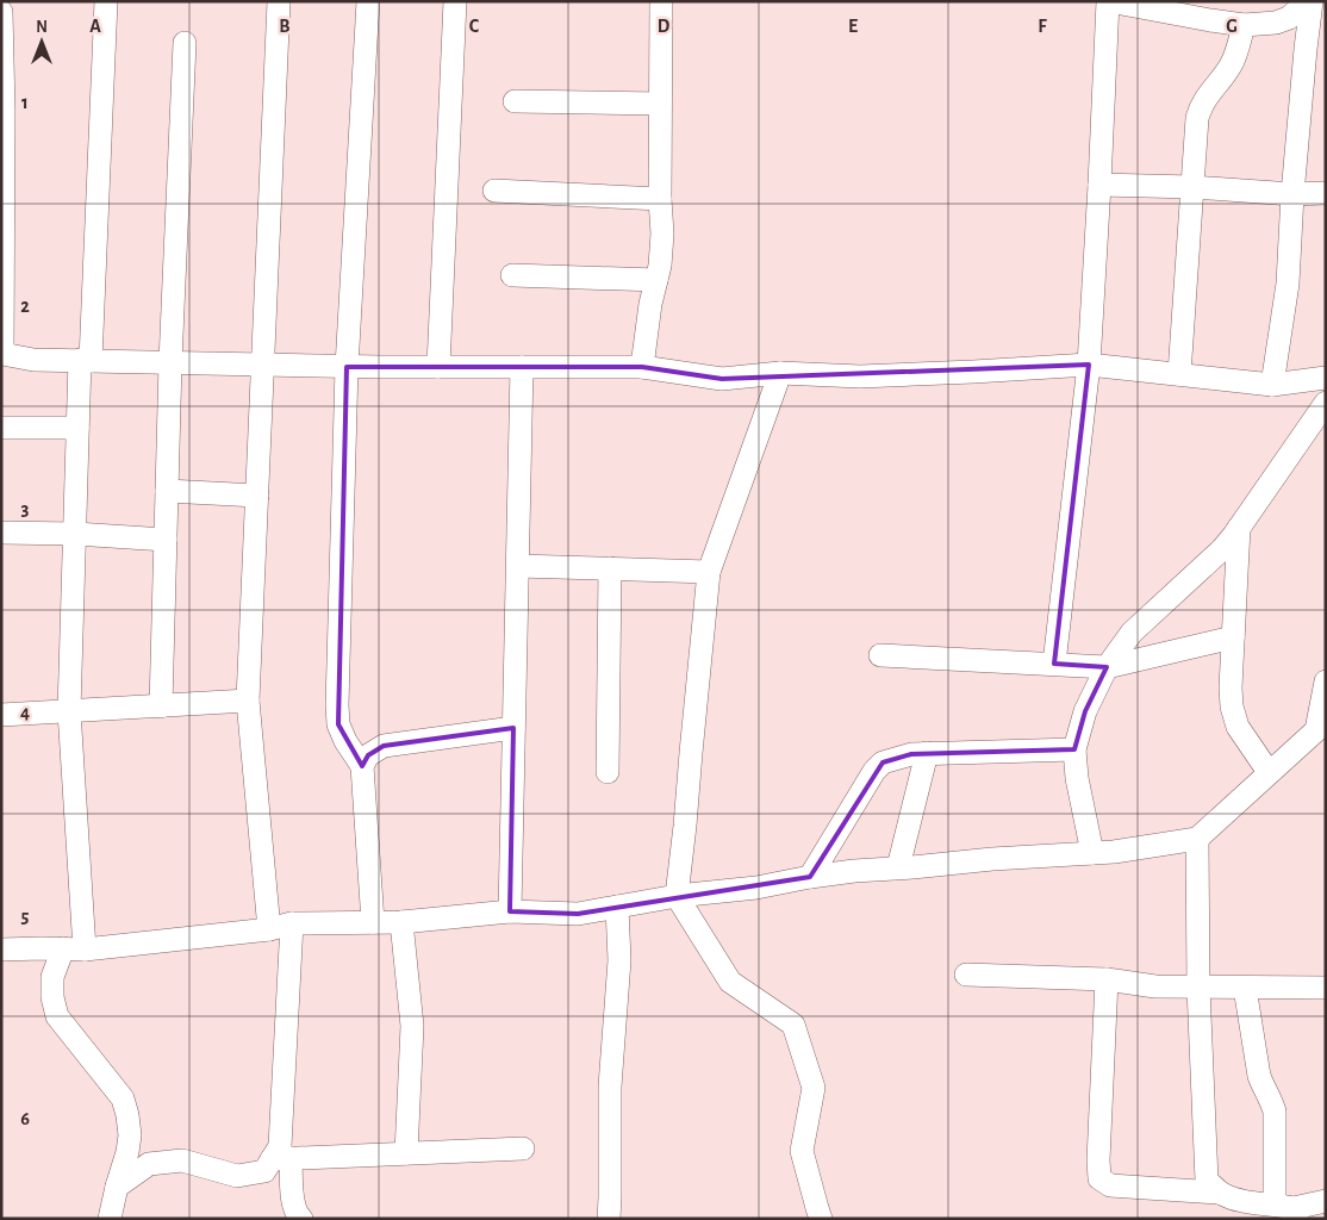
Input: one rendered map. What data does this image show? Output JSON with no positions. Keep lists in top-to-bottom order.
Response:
{
  "north": "top",
  "grid": {
    "columns": [
      "A",
      "B",
      "C",
      "D",
      "E",
      "F",
      "G"
    ],
    "rows": [
      "1",
      "2",
      "3",
      "4",
      "5",
      "6"
    ]
  }
}
